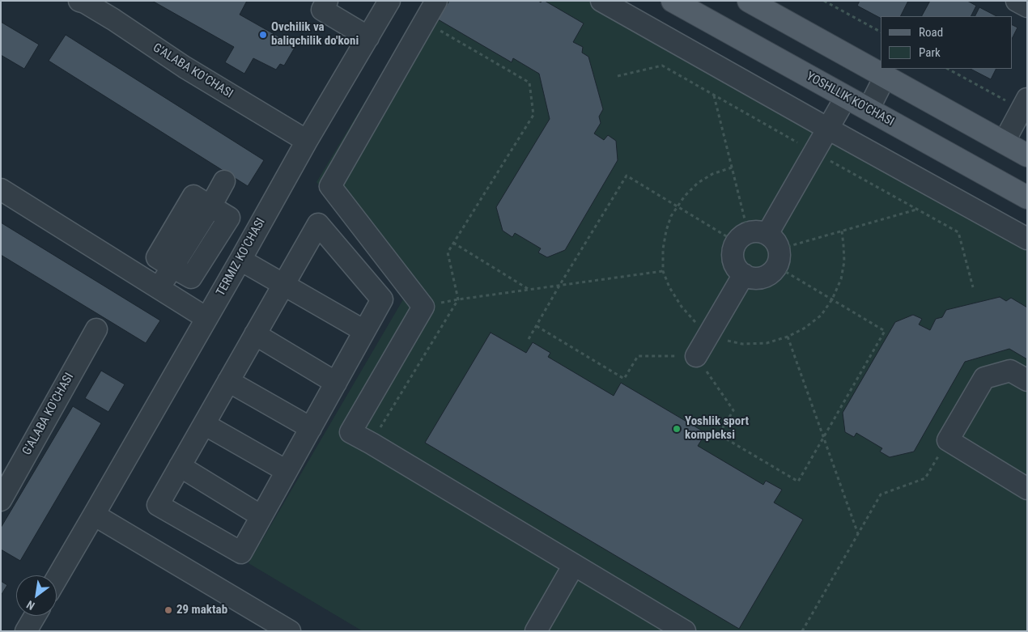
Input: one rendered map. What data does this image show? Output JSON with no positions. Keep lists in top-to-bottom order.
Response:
{
  "streets": {
    "main road": ["YOSHLLIK KO'CHASI"],
    "street": ["G'ALABA KO'CHASI", "TERMIZ KO'CHASI"]
  },
  "crossings": [
    ["G'ALABA KO'CHASI", "TERMIZ KO'CHASI"]
  ],
  "places": ["Ovchilik va baliqchilik do'koni", "Yoshlik sport kompleksi", "29 maktab"],
  "legend": ["Road", "Park"],
  "north": "bottom left"
}
